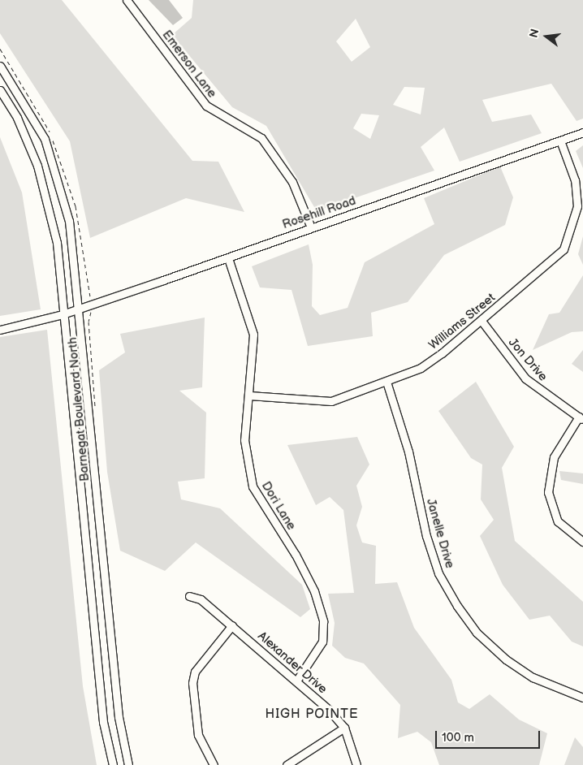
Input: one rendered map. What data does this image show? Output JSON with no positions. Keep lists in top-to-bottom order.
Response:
{
  "streets": {
    "street": [
      "Emerson Lane",
      "Rosehill Road",
      "Williams Street",
      "Jon Drive",
      "Barnegat Boulevard North",
      "Dori Lane",
      "Janelle Drive",
      "Alexander Drive"
    ]
  },
  "crossings": [
    ["Emerson Lane", "Rosehill Road"],
    ["Rosehill Road", "Williams Street"],
    ["Rosehill Road", "Barnegat Boulevard North"],
    ["Rosehill Road", "Dori Lane"],
    ["Williams Street", "Jon Drive"],
    ["Williams Street", "Dori Lane"],
    ["Williams Street", "Janelle Drive"],
    ["Dori Lane", "Alexander Drive"]
  ],
  "districts": ["HIGH POINTE"],
  "scale_bar": "100 m",
  "north": "left"
}
